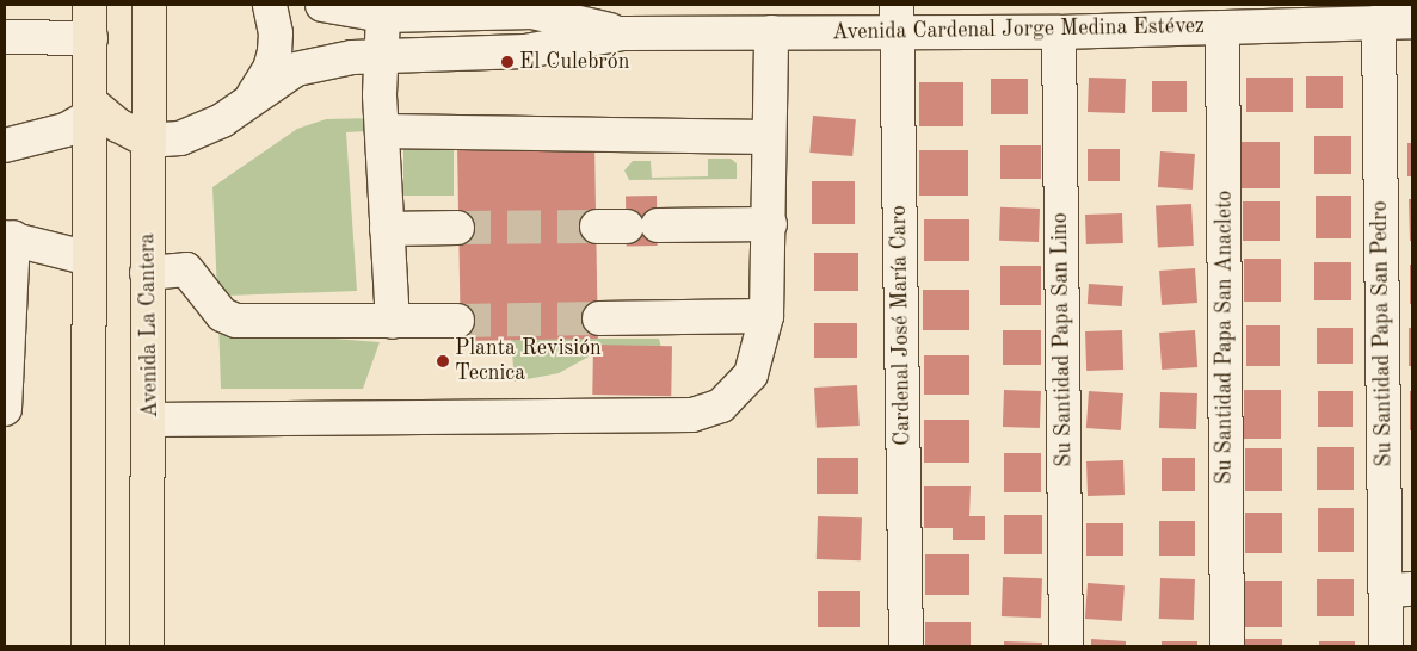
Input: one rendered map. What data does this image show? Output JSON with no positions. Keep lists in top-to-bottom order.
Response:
{
  "streets": {
    "highway": ["Avenida La Cantera"],
    "street": [
      "Avenida Cardenal Jorge Medina Estévez",
      "Cardenal José María Caro",
      "Su Santidad Papa San Pedro",
      "Su Santidad Papa San Anacleto",
      "Su Santidad Papa San Lino"
    ]
  },
  "crossings": [
    ["Avenida Cardenal Jorge Medina Estévez", "Avenida La Cantera"],
    ["Avenida Cardenal Jorge Medina Estévez", "Cardenal José María Caro"],
    ["Avenida Cardenal Jorge Medina Estévez", "Su Santidad Papa San Pedro"],
    ["Avenida Cardenal Jorge Medina Estévez", "Su Santidad Papa San Anacleto"],
    ["Avenida Cardenal Jorge Medina Estévez", "Su Santidad Papa San Lino"]
  ],
  "places": ["El Culebrón", "Planta Revisión Tecnica"]
}
